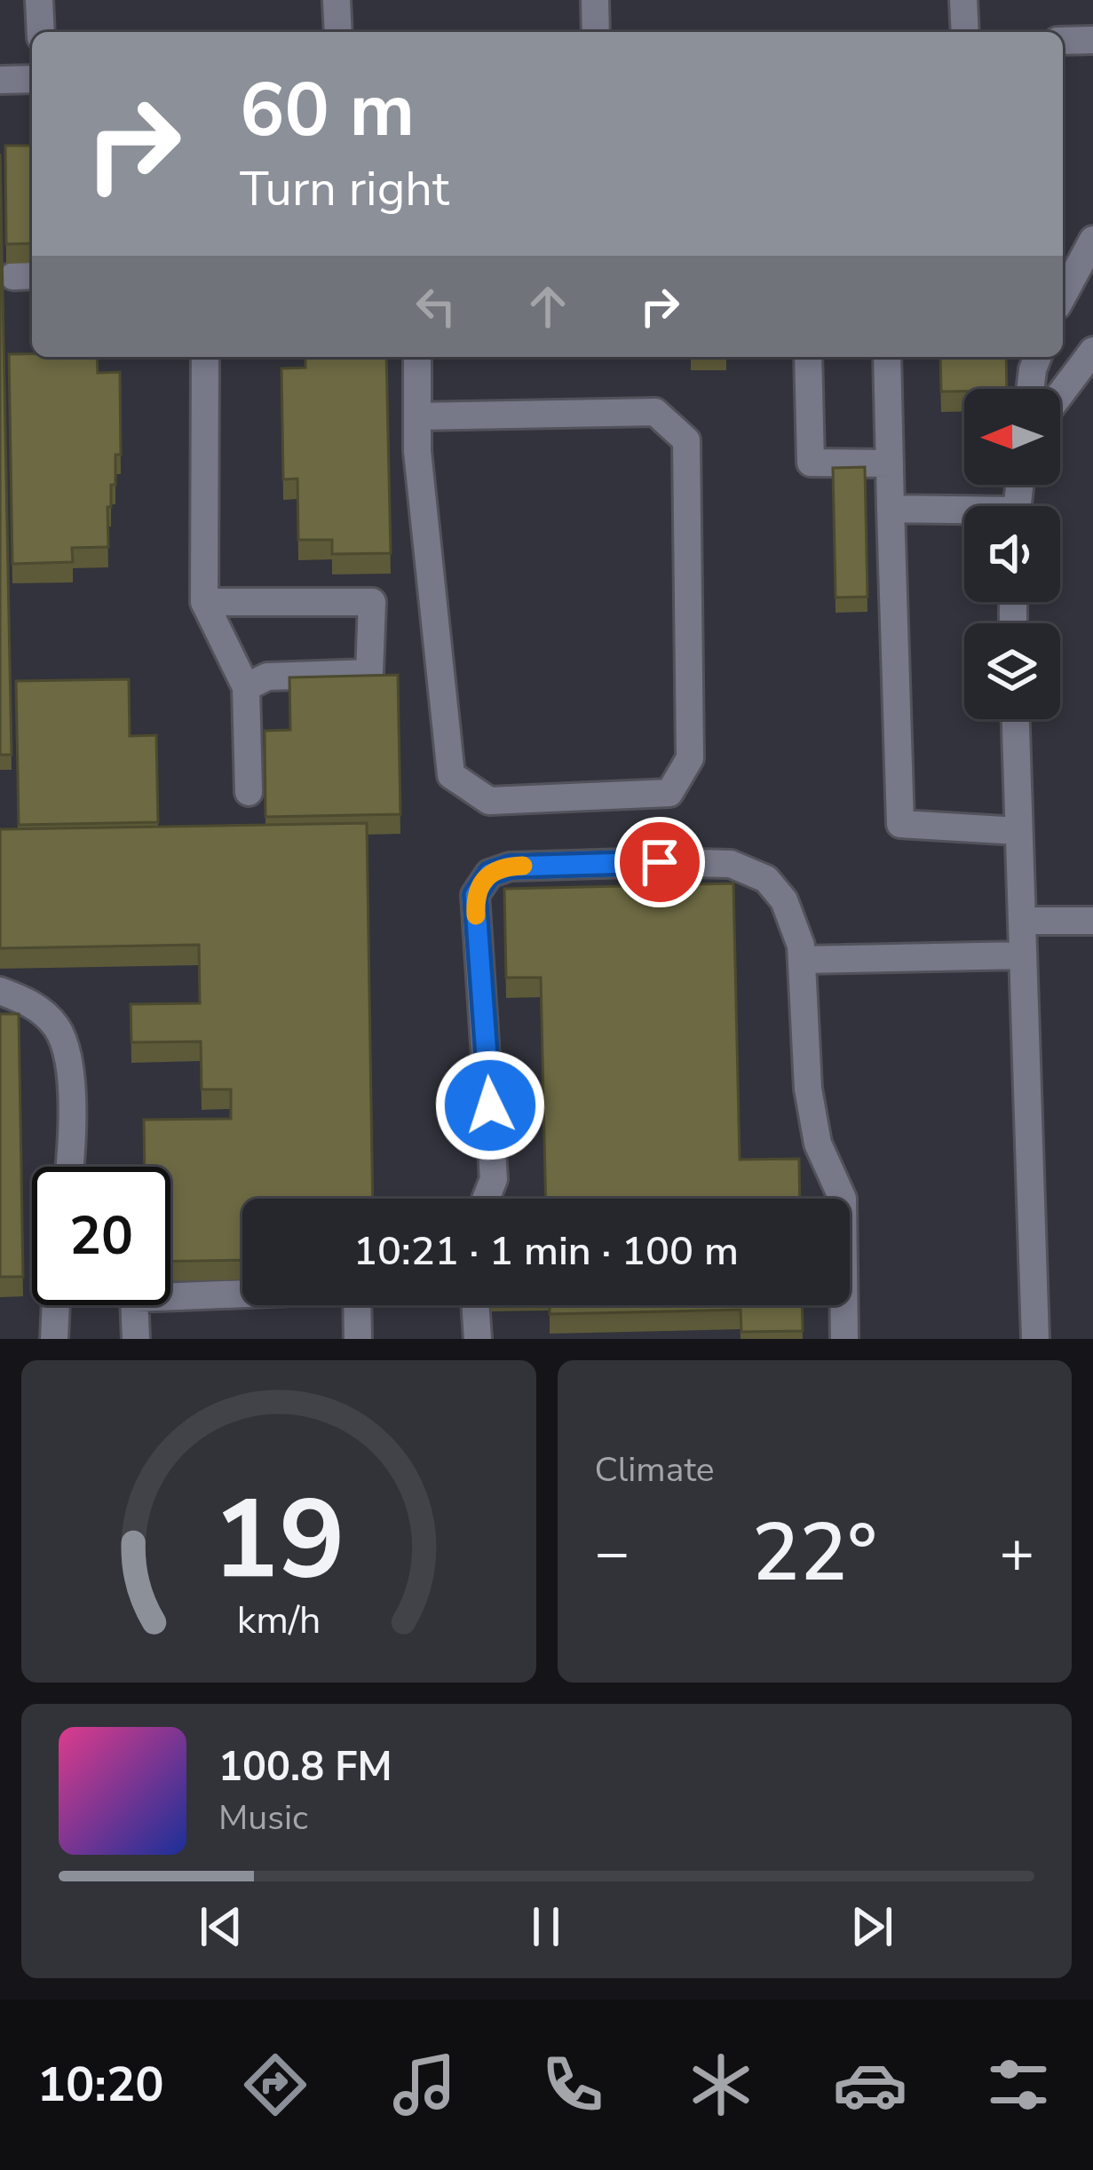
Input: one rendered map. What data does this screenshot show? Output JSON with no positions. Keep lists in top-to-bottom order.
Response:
{
  "north": "left",
  "page": {
    "turn": ["60 m", "Turn right"],
    "limit": "20",
    "trip": "10:21 · 1 min · 100 m",
    "tile": "Climate",
    "heat": ["−", "22°", "+"],
    "song": ["100.8 FM", "Music"],
    "tabs": "10:20",
    "gauge": ["19", "km/h"]
  }
}
